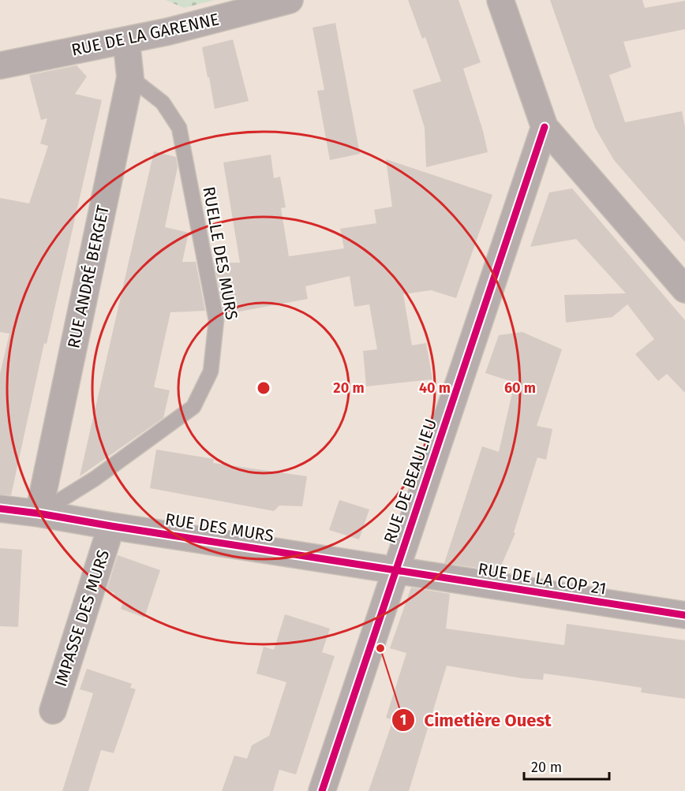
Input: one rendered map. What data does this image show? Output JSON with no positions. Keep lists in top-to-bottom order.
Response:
{
  "streets": {
    "street": [
      "RUE DE LA GARENNE",
      "RUE ANDRÉ BERGET",
      "RUE DE BEAULIEU",
      "RUE DES MURS",
      "RUE DE LA COP 21",
      "IMPASSE DES MURS"
    ],
    "lane": ["RUELLE DES MURS"]
  },
  "crossings": [
    ["RUE DE LA GARENNE", "RUE ANDRÉ BERGET"],
    ["RUELLE DES MURS", "RUE ANDRÉ BERGET"],
    ["RUELLE DES MURS", "RUE DES MURS"],
    ["RUE ANDRÉ BERGET", "RUE DES MURS"],
    ["RUE DE BEAULIEU", "RUE DES MURS"],
    ["RUE DE BEAULIEU", "RUE DE LA COP 21"],
    ["RUE DES MURS", "RUE DE LA COP 21"],
    ["RUE DES MURS", "IMPASSE DES MURS"]
  ],
  "places": ["Cimetière Ouest"],
  "scale_bar": "20 m",
  "rings": ["20 m", "40 m", "60 m"]
}
